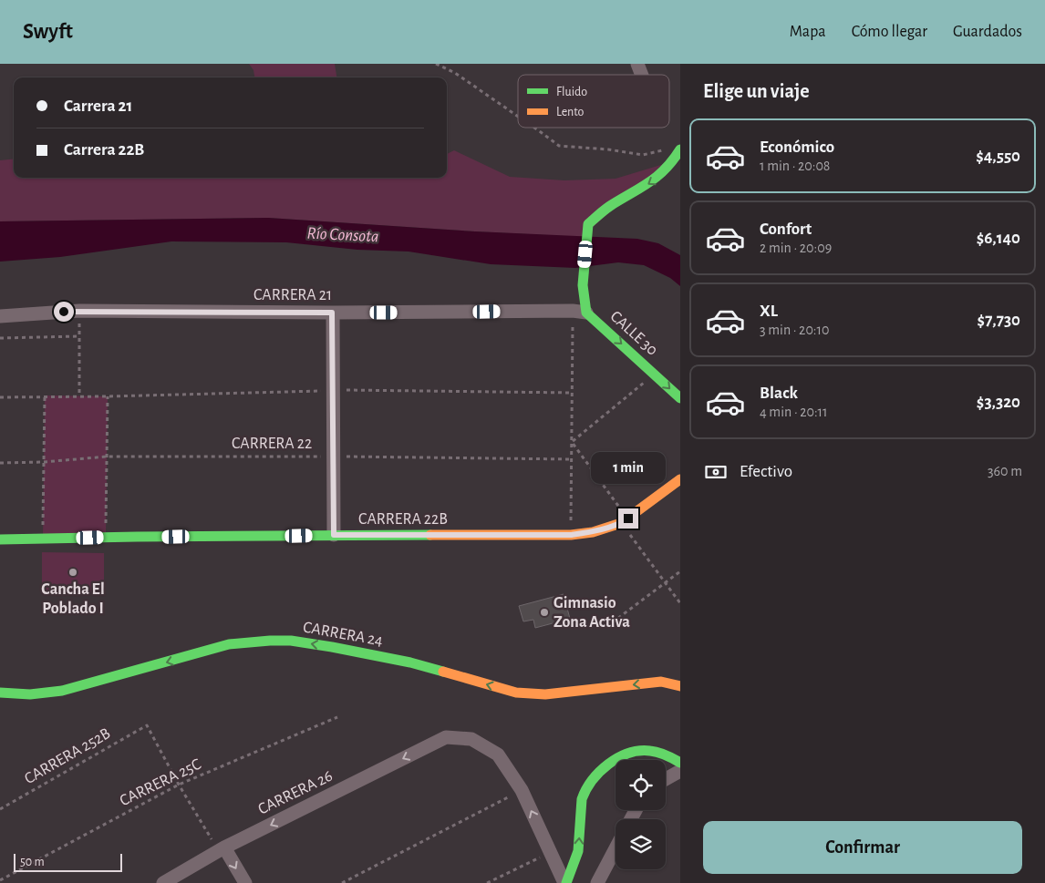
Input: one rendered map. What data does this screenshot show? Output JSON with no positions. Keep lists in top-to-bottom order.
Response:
{
  "streets": {
    "main road": ["CALLE 30", "CARRERA 22B", "CARRERA 24"],
    "street": ["CARRERA 21", "CARRERA 26"],
    "path": ["CARRERA 22", "CARRERA 252B", "CARRERA 25C"]
  },
  "crossings": [
    ["CARRERA 21", "CALLE 30"],
    ["CARRERA 252B", "CARRERA 25C"]
  ],
  "one_way": ["CALLE 30", "CARRERA 24", "CARRERA 26"],
  "water": ["Río Consota"],
  "places": ["Cancha El Poblado I", "Gimnasio Zona Activa"],
  "legend": ["Fluido", "Lento"],
  "scale_bar": "50 m",
  "page": {
    "header": "Swyft",
    "nav": ["Mapa", "Cómo llegar", "Guardados"],
    "heading": "Elige un viaje",
    "banner": ["Carrera 21", "Carrera 22B"],
    "list": [
      {
        "name": "Económico",
        "note": "1 min · 20:08",
        "value": "$4,550"
      },
      {
        "name": "Confort",
        "note": "2 min · 20:09",
        "value": "$6,140"
      },
      {
        "name": "XL",
        "note": "3 min · 20:10",
        "value": "$7,730"
      },
      {
        "name": "Black",
        "note": "4 min · 20:11",
        "value": "$3,320"
      }
    ],
    "pay": ["Efectivo", "360 m"],
    "bubble": "1 min",
    "buttons": "Confirmar",
    "scale": "50 m"
  }
}
